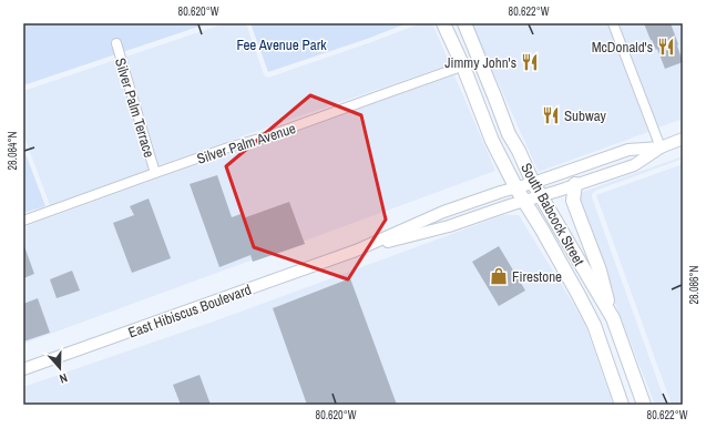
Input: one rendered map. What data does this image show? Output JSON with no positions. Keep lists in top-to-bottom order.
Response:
{
  "streets": {
    "main road": ["South Babcock Street"],
    "street": ["Silver Palm Terrace", "Silver Palm Avenue", "East Hibiscus Boulevard"]
  },
  "crossings": [
    ["Silver Palm Terrace", "Silver Palm Avenue"],
    ["Silver Palm Avenue", "South Babcock Street"],
    ["South Babcock Street", "East Hibiscus Boulevard"]
  ],
  "parks": ["Fee Avenue Park"],
  "places": {
    "restaurant": ["McDonald's", "Jimmy John's", "Subway"],
    "shop": ["Firestone"]
  },
  "north": "bottom",
  "coordinates": [
    "80.620°W",
    "80.622°W",
    "28.084°N",
    "28.086°N"
  ]
}
